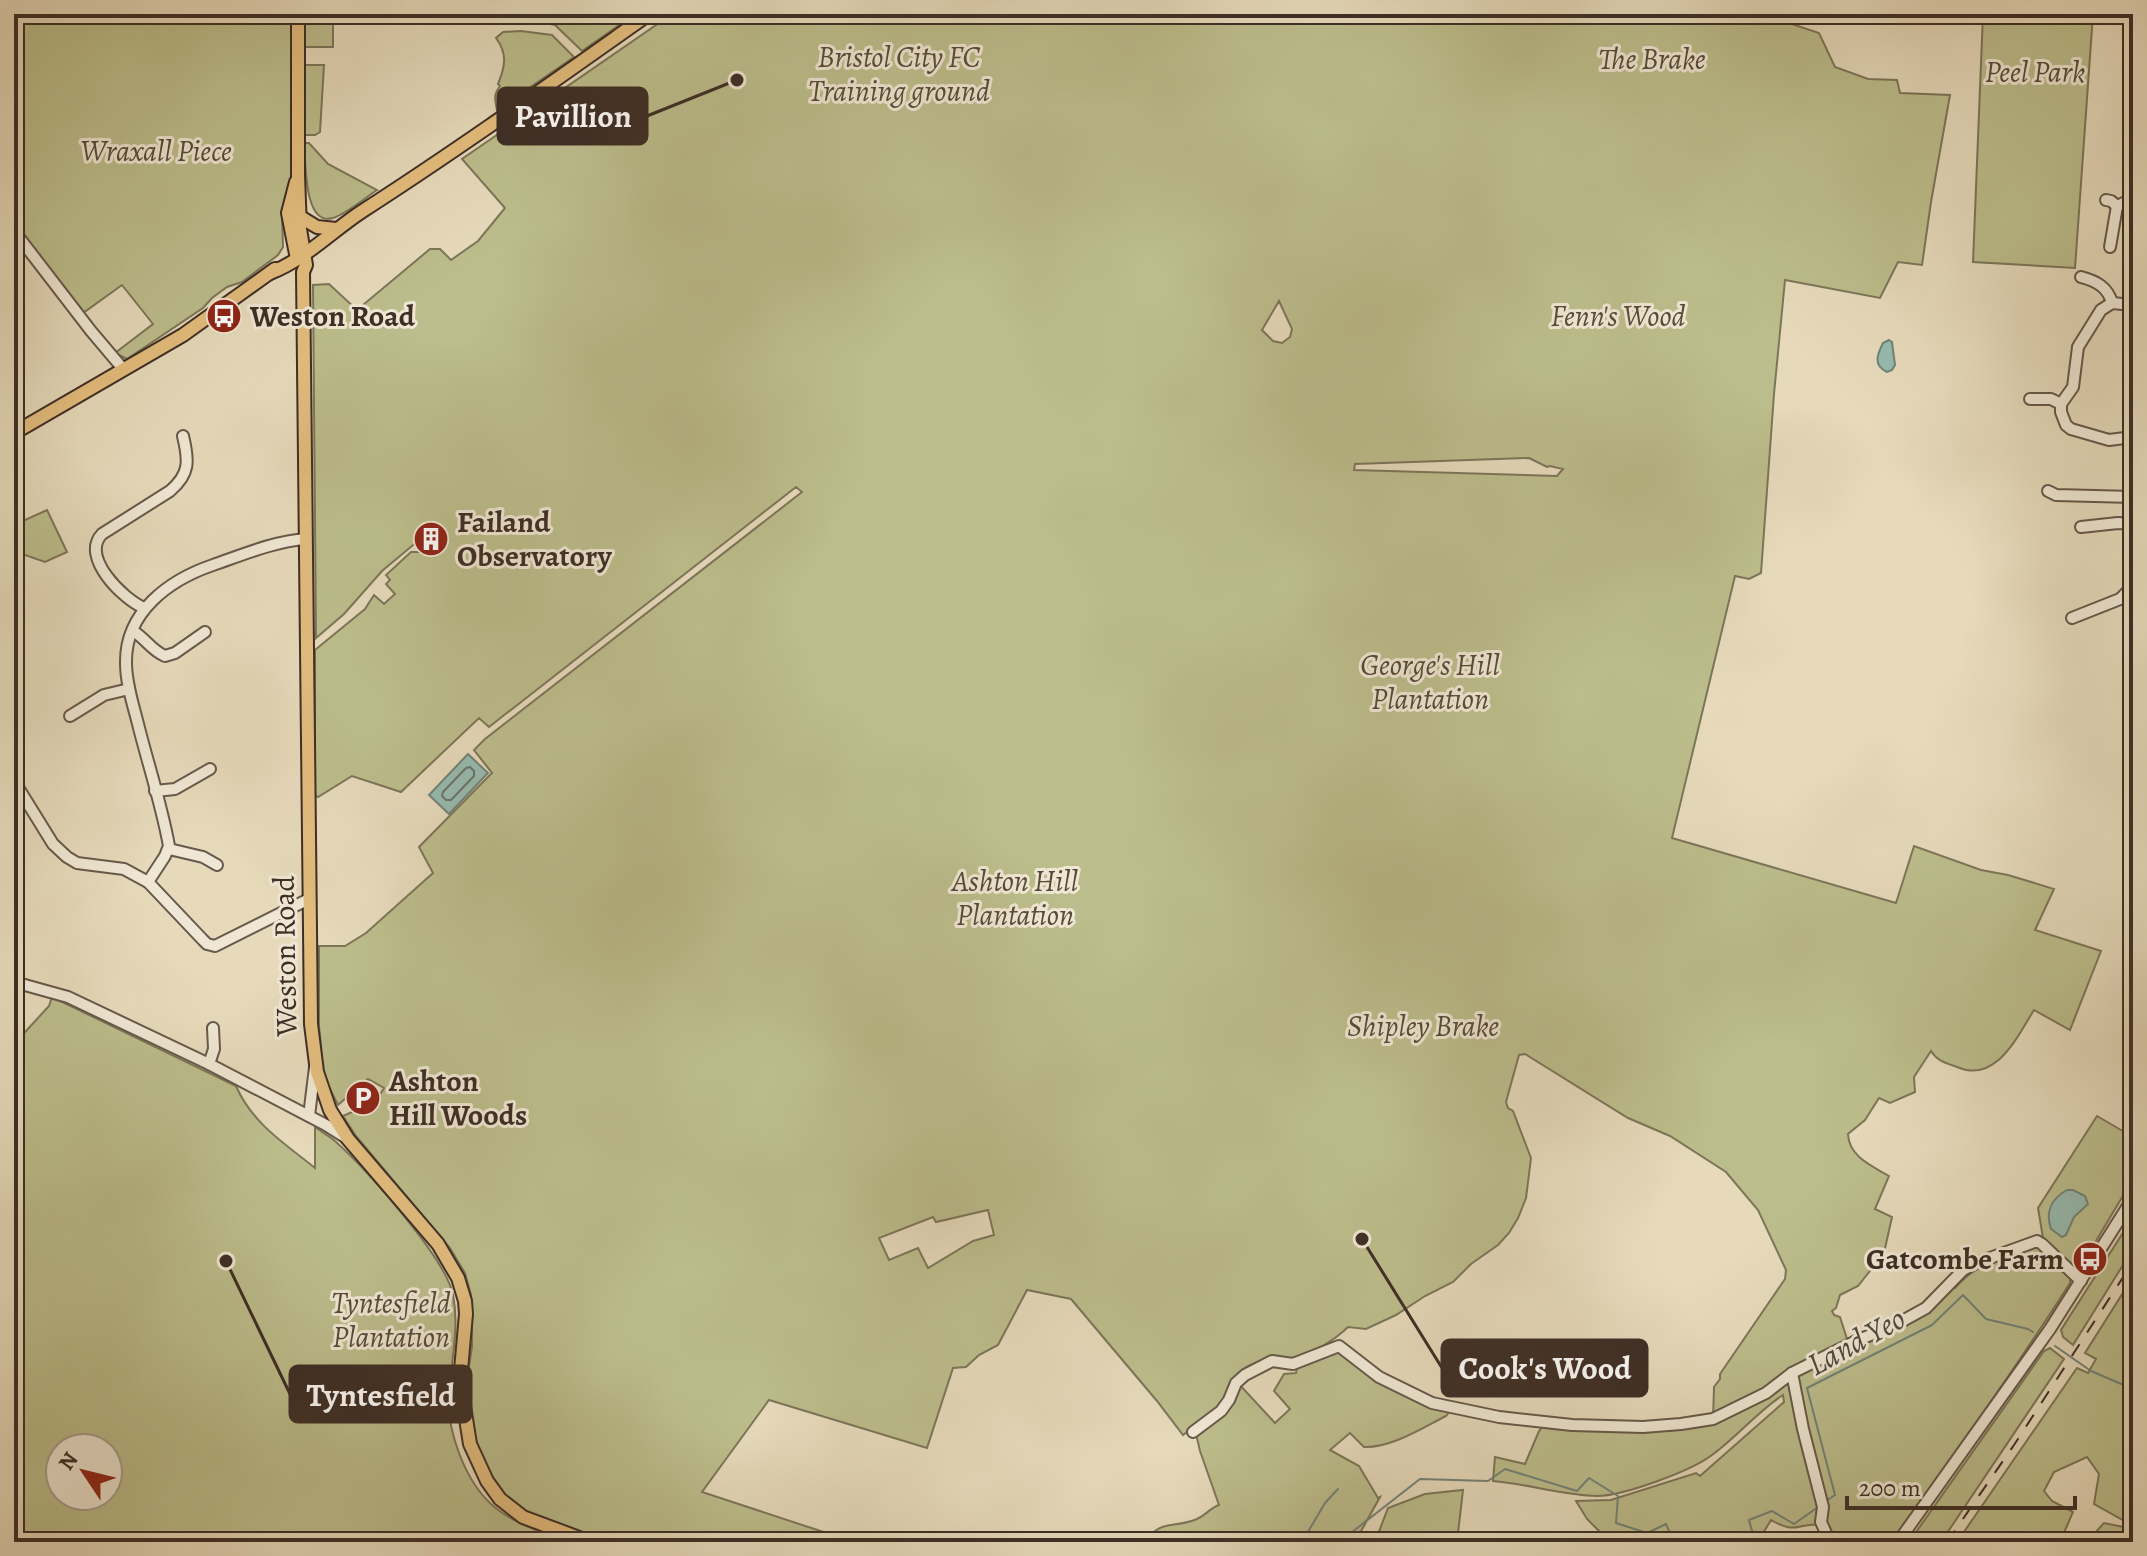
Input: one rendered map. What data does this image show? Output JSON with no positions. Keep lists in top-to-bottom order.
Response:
{
  "streets": {
    "main road": ["Weston Road"]
  },
  "water": ["Land Yeo"],
  "parks": [
    "Bristol City FC Training ground",
    "The Brake",
    "Peel Park",
    "Wraxall Piece",
    "Fenn's Wood",
    "George's Hill Plantation",
    "Ashton Hill Plantation",
    "Shipley Brake",
    "Tyntesfield Plantation"
  ],
  "places": {
    "other": ["Pavillion", "Cook's Wood", "Tyntesfield"],
    "bus stop": ["Weston Road", "Gatcombe Farm"],
    "building": ["Failand Observatory"],
    "parking": ["Ashton Hill Woods"]
  },
  "scale_bar": "200 m",
  "north": "top left"
}
